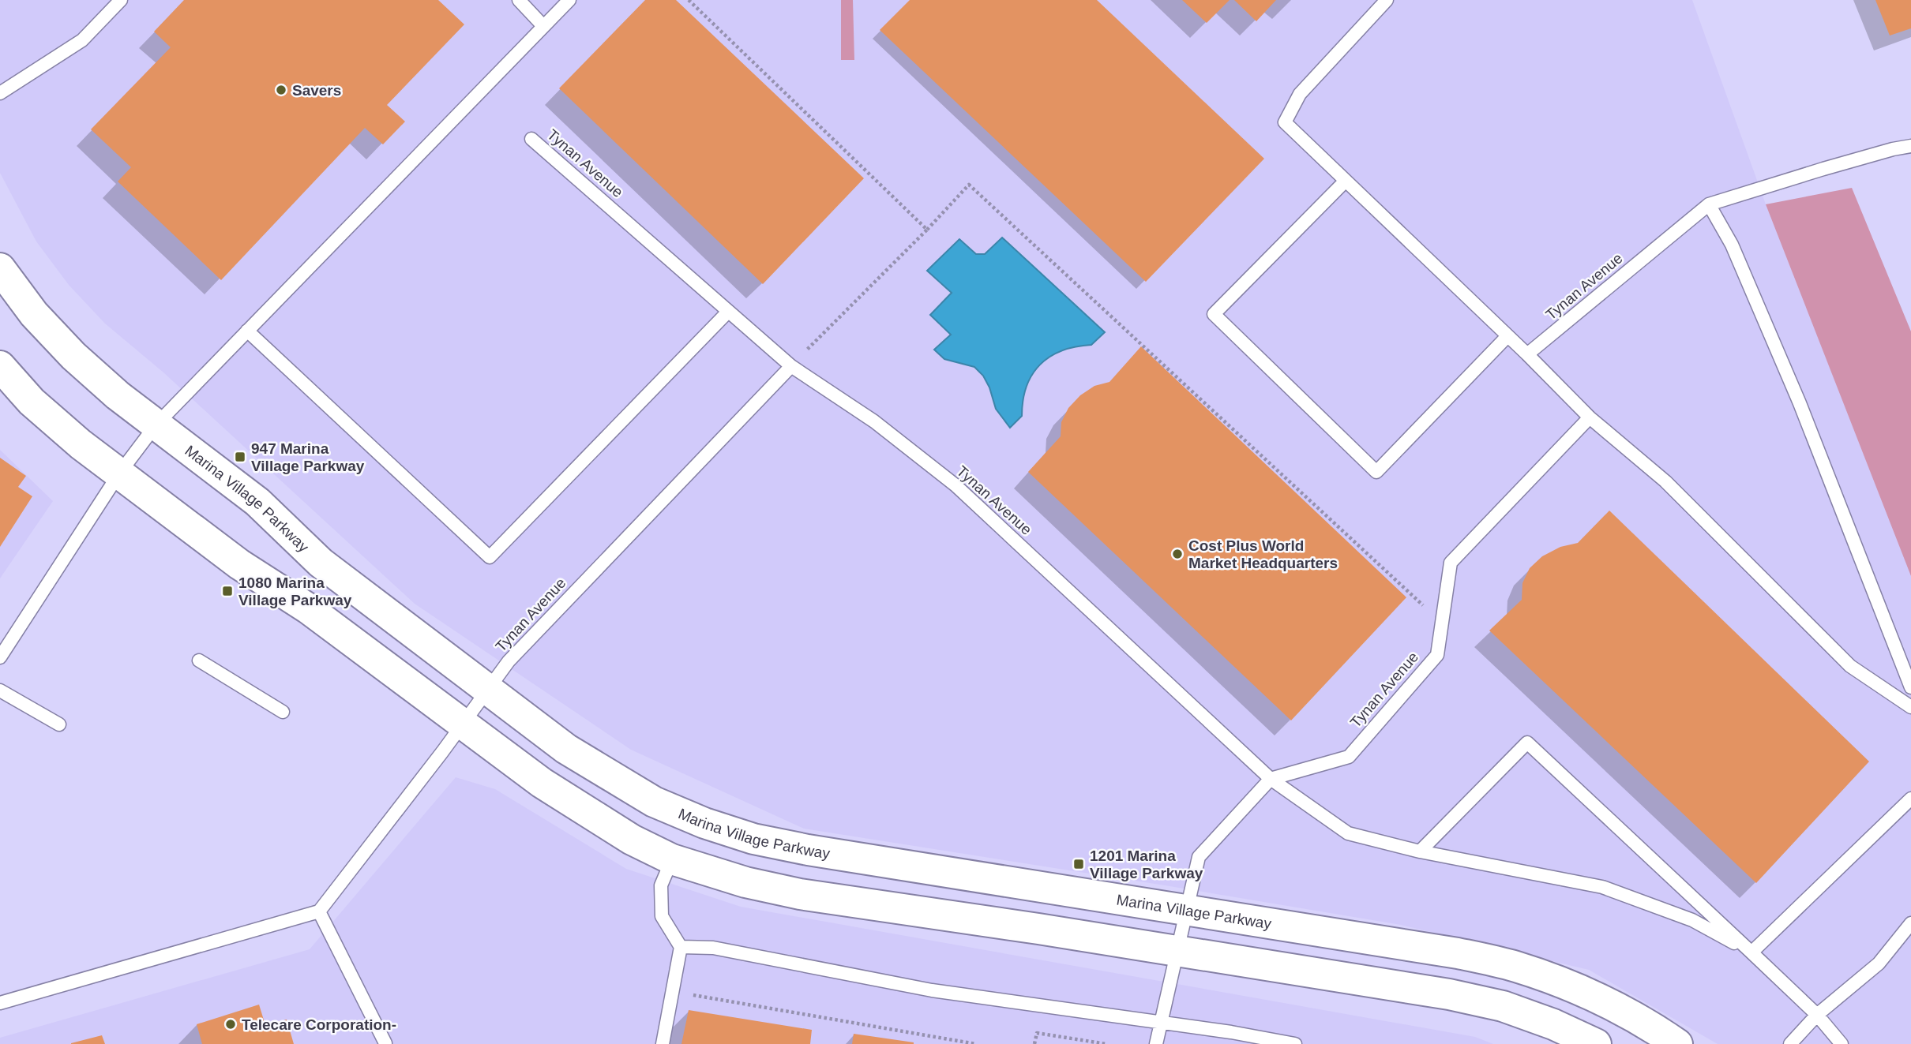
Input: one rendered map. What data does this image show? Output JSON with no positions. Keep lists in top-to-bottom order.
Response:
{
  "streets": {
    "street": ["Marina Village Parkway"],
    "lane": ["Tynan Avenue"]
  },
  "crossings": [
    ["Tynan Avenue", "Marina Village Parkway"]
  ],
  "places": {
    "other": ["Savers", "Cost Plus World Market Headquarters", "Telecare Corporation-"],
    "transit": ["947 Marina Village Parkway", "1080 Marina Village Parkway", "1201 Marina Village Parkway"]
  }
}
